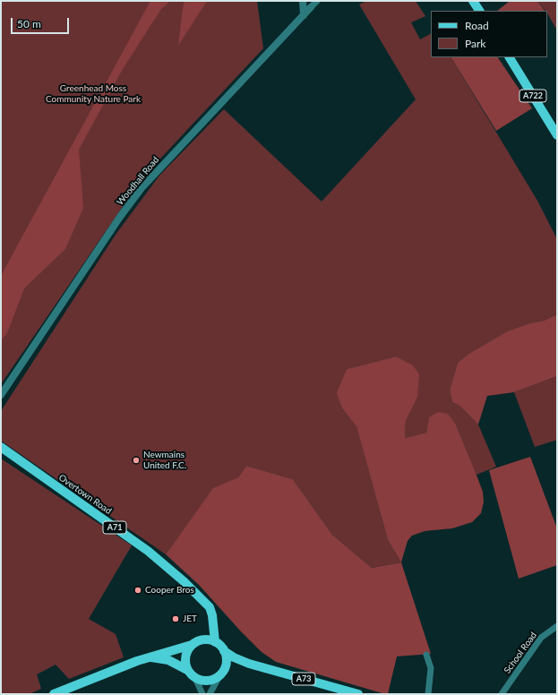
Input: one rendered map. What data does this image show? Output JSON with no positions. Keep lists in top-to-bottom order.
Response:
{
  "streets": {
    "main road": [
      "A722",
      "Overtown Road",
      "A71",
      "A73"
    ],
    "street": ["Woodhall Road", "School Road"]
  },
  "crossings": [
    ["Overtown Road", "A73"]
  ],
  "parks": ["Greenhead Moss Community Nature Park"],
  "places": ["Newmains United F.C.", "Cooper Bros", "JET"],
  "legend": ["Road", "Park"],
  "scale_bar": "50 m"
}
